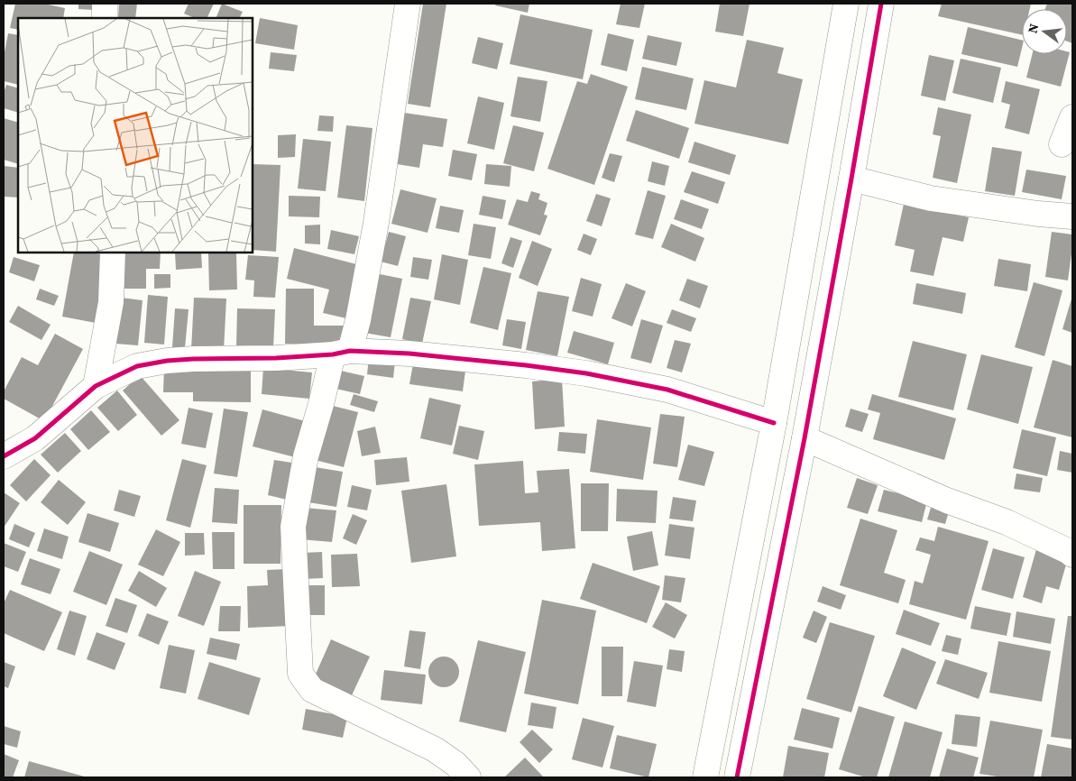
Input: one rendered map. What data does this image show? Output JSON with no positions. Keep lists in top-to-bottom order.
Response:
{
  "north": "left"
}
